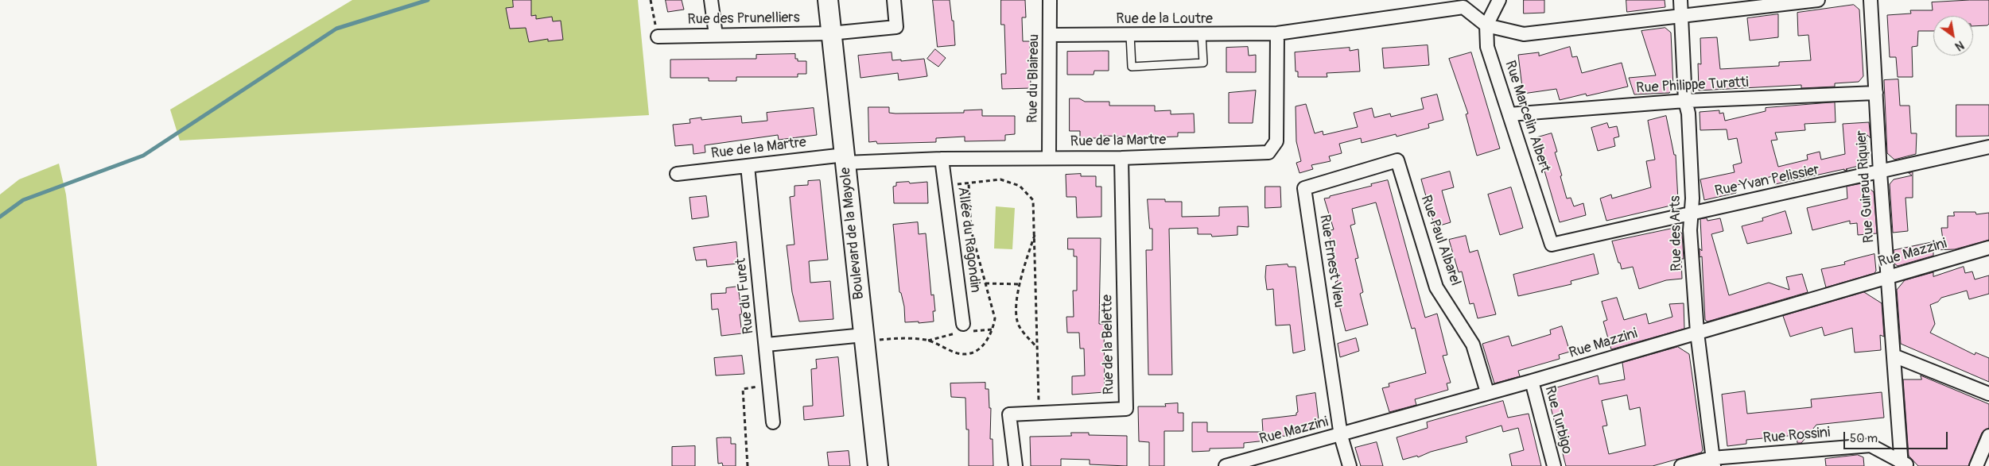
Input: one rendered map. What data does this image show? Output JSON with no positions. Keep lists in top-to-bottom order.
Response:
{
  "streets": {
    "main road": ["Boulevard de la Mayole"],
    "street": [
      "Rue des Prunelliers",
      "Rue de la Loutre",
      "Rue du Blaireau",
      "Rue Philippe Turatti",
      "Rue Marcelin Albert",
      "Rue de la Martre",
      "Rue Yvan Pelissier",
      "Rue Guiraud Riquier",
      "Rue des Arts",
      "Allée du Ragondin",
      "Rue Paul Albarel",
      "Rue Mazzini",
      "Rue Ernest Vieu",
      "Rue du Furet",
      "Rue de la Belette",
      "Rue Turbigo",
      "Rue Rossini"
    ]
  },
  "crossings": [
    ["Rue des Prunelliers", "Boulevard de la Mayole"],
    ["Rue de la Loutre", "Rue du Blaireau"],
    ["Rue de la Loutre", "Rue Marcelin Albert"],
    ["Rue de la Loutre", "Rue de la Martre"],
    ["Rue du Blaireau", "Rue de la Martre"],
    ["Rue Philippe Turatti", "Rue Marcelin Albert"],
    ["Rue Philippe Turatti", "Rue Guiraud Riquier"],
    ["Rue Philippe Turatti", "Rue des Arts"],
    ["Rue Marcelin Albert", "Rue Yvan Pelissier"],
    ["Rue de la Martre", "Boulevard de la Mayole"],
    ["Rue de la Martre", "Allée du Ragondin"],
    ["Rue de la Martre", "Rue du Furet"],
    ["Rue de la Martre", "Rue de la Belette"],
    ["Rue Yvan Pelissier", "Rue Guiraud Riquier"],
    ["Rue Yvan Pelissier", "Rue des Arts"],
    ["Rue Guiraud Riquier", "Rue Mazzini"],
    ["Rue Guiraud Riquier", "Rue Rossini"],
    ["Rue des Arts", "Rue Mazzini"],
    ["Rue des Arts", "Rue Rossini"],
    ["Rue Paul Albarel", "Rue Mazzini"],
    ["Rue Paul Albarel", "Rue Ernest Vieu"],
    ["Rue Mazzini", "Rue Ernest Vieu"],
    ["Rue Mazzini", "Rue Turbigo"]
  ],
  "scale_bar": "50 m",
  "north": "bottom right"
}
